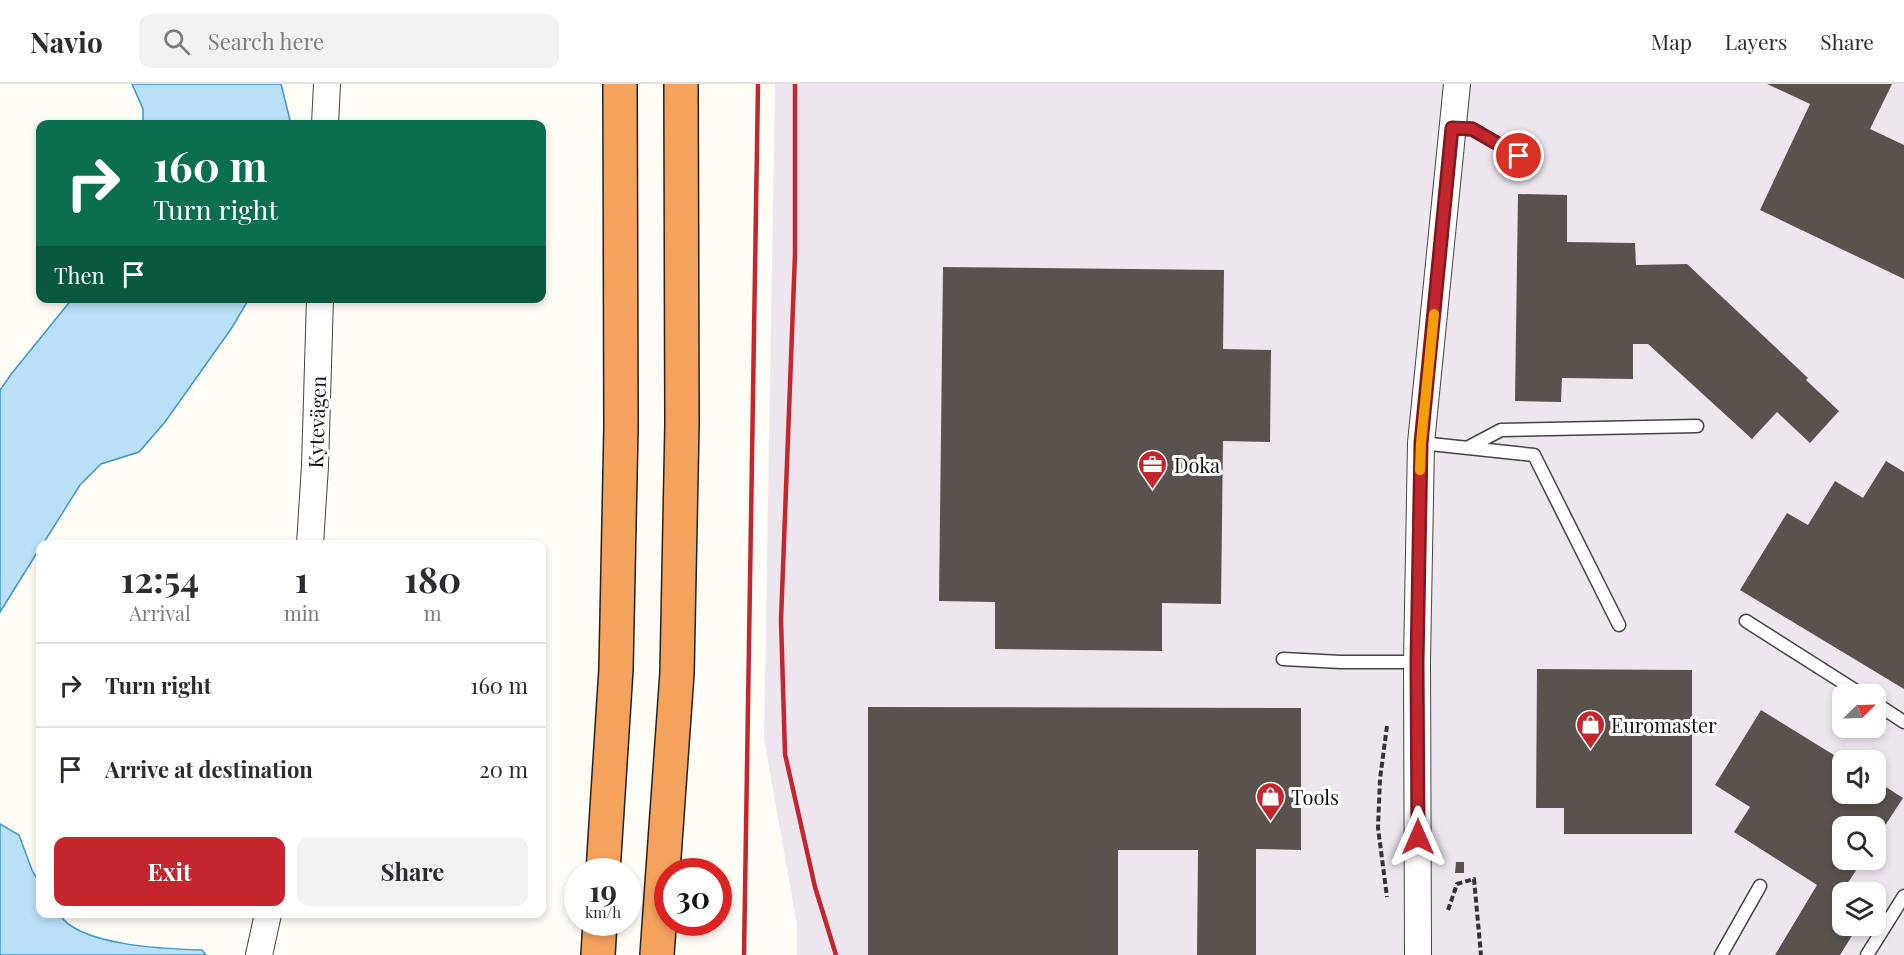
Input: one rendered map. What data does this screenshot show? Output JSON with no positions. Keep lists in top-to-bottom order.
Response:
{
  "streets": {
    "street": ["Kytevägen"]
  },
  "places": {
    "office": ["Doka"],
    "shop": ["Euromaster", "Tools"]
  },
  "north": "top right",
  "page": {
    "header": "Navio",
    "search": "Search here",
    "nav": ["Map", "Layers", "Share"],
    "turn": ["160 m", "Turn right"],
    "then": "Then",
    "eta": [
      "12:54",
      "Arrival",
      "1",
      "min",
      "180",
      "m"
    ],
    "list": [
      {
        "name": "Turn right",
        "value": "160 m"
      },
      {
        "name": "Arrive at destination",
        "value": "20 m"
      }
    ],
    "buttons": ["Exit", "Share"],
    "speed": "19 km/h",
    "limit": "30"
  }
}
